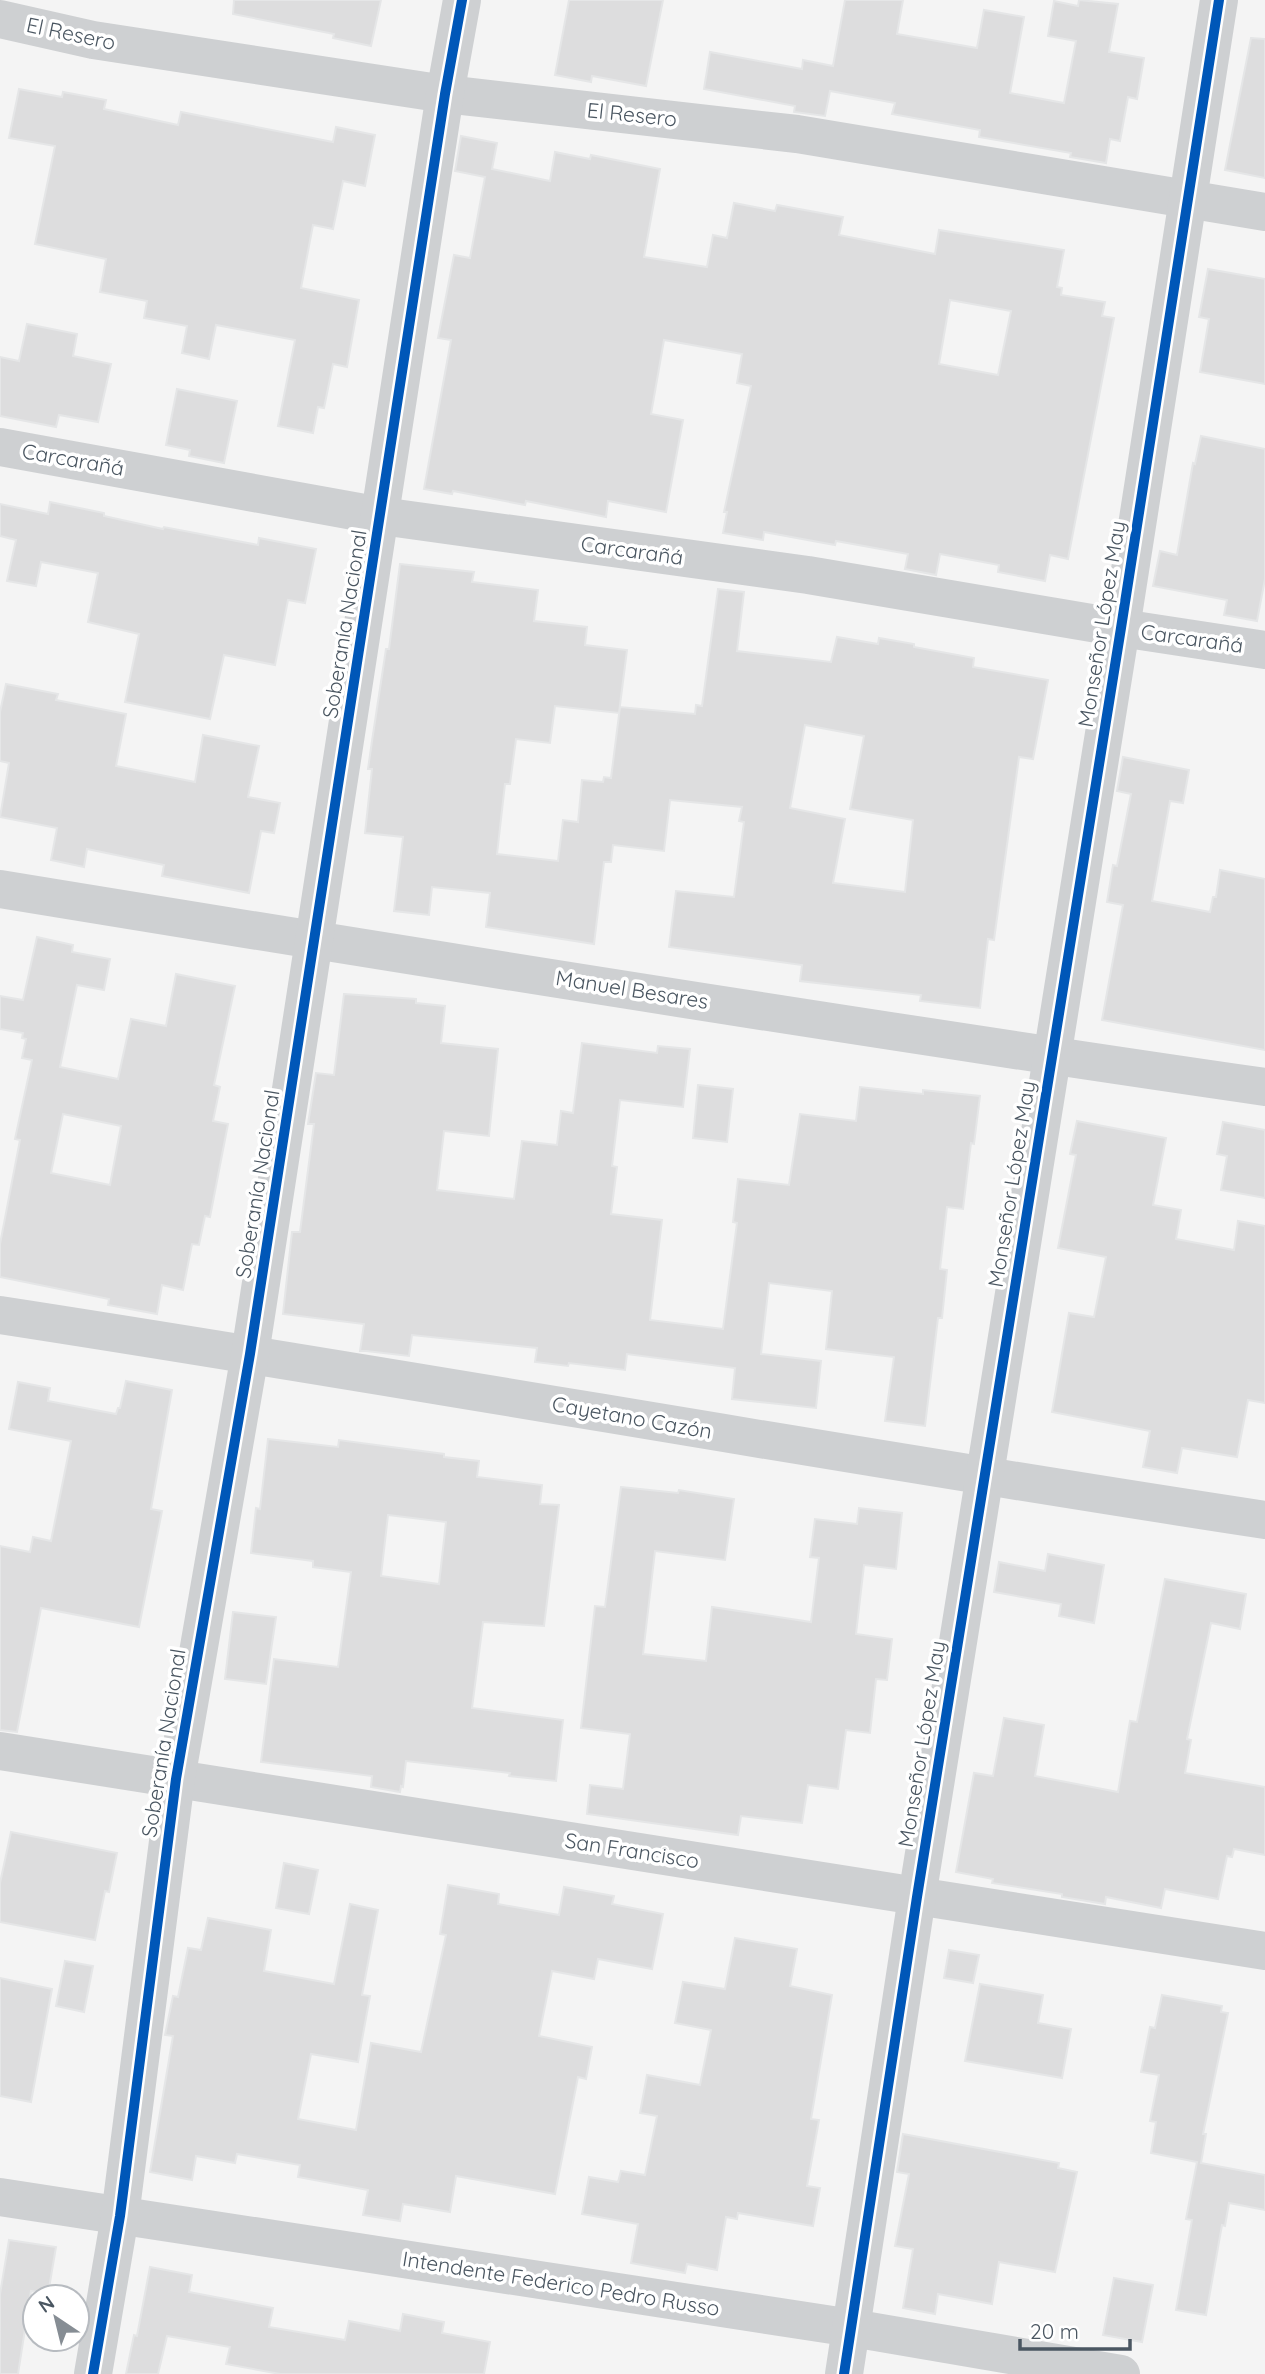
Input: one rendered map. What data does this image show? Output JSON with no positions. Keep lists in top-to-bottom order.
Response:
{
  "streets": {
    "street": [
      "El Resero",
      "Carcarañá",
      "Soberanía Nacional",
      "Monseñor López May",
      "Manuel Besares",
      "Cayetano Cazón",
      "San Francisco",
      "Intendente Federico Pedro Russo"
    ]
  },
  "crossings": [
    ["El Resero", "Soberanía Nacional"],
    ["El Resero", "Monseñor López May"],
    ["Carcarañá", "Soberanía Nacional"],
    ["Carcarañá", "Monseñor López May"],
    ["Soberanía Nacional", "Manuel Besares"],
    ["Soberanía Nacional", "Cayetano Cazón"],
    ["Soberanía Nacional", "San Francisco"],
    ["Soberanía Nacional", "Intendente Federico Pedro Russo"],
    ["Monseñor López May", "Manuel Besares"],
    ["Monseñor López May", "Cayetano Cazón"],
    ["Monseñor López May", "San Francisco"],
    ["Monseñor López May", "Intendente Federico Pedro Russo"]
  ],
  "scale_bar": "20 m",
  "north": "top left"
}
